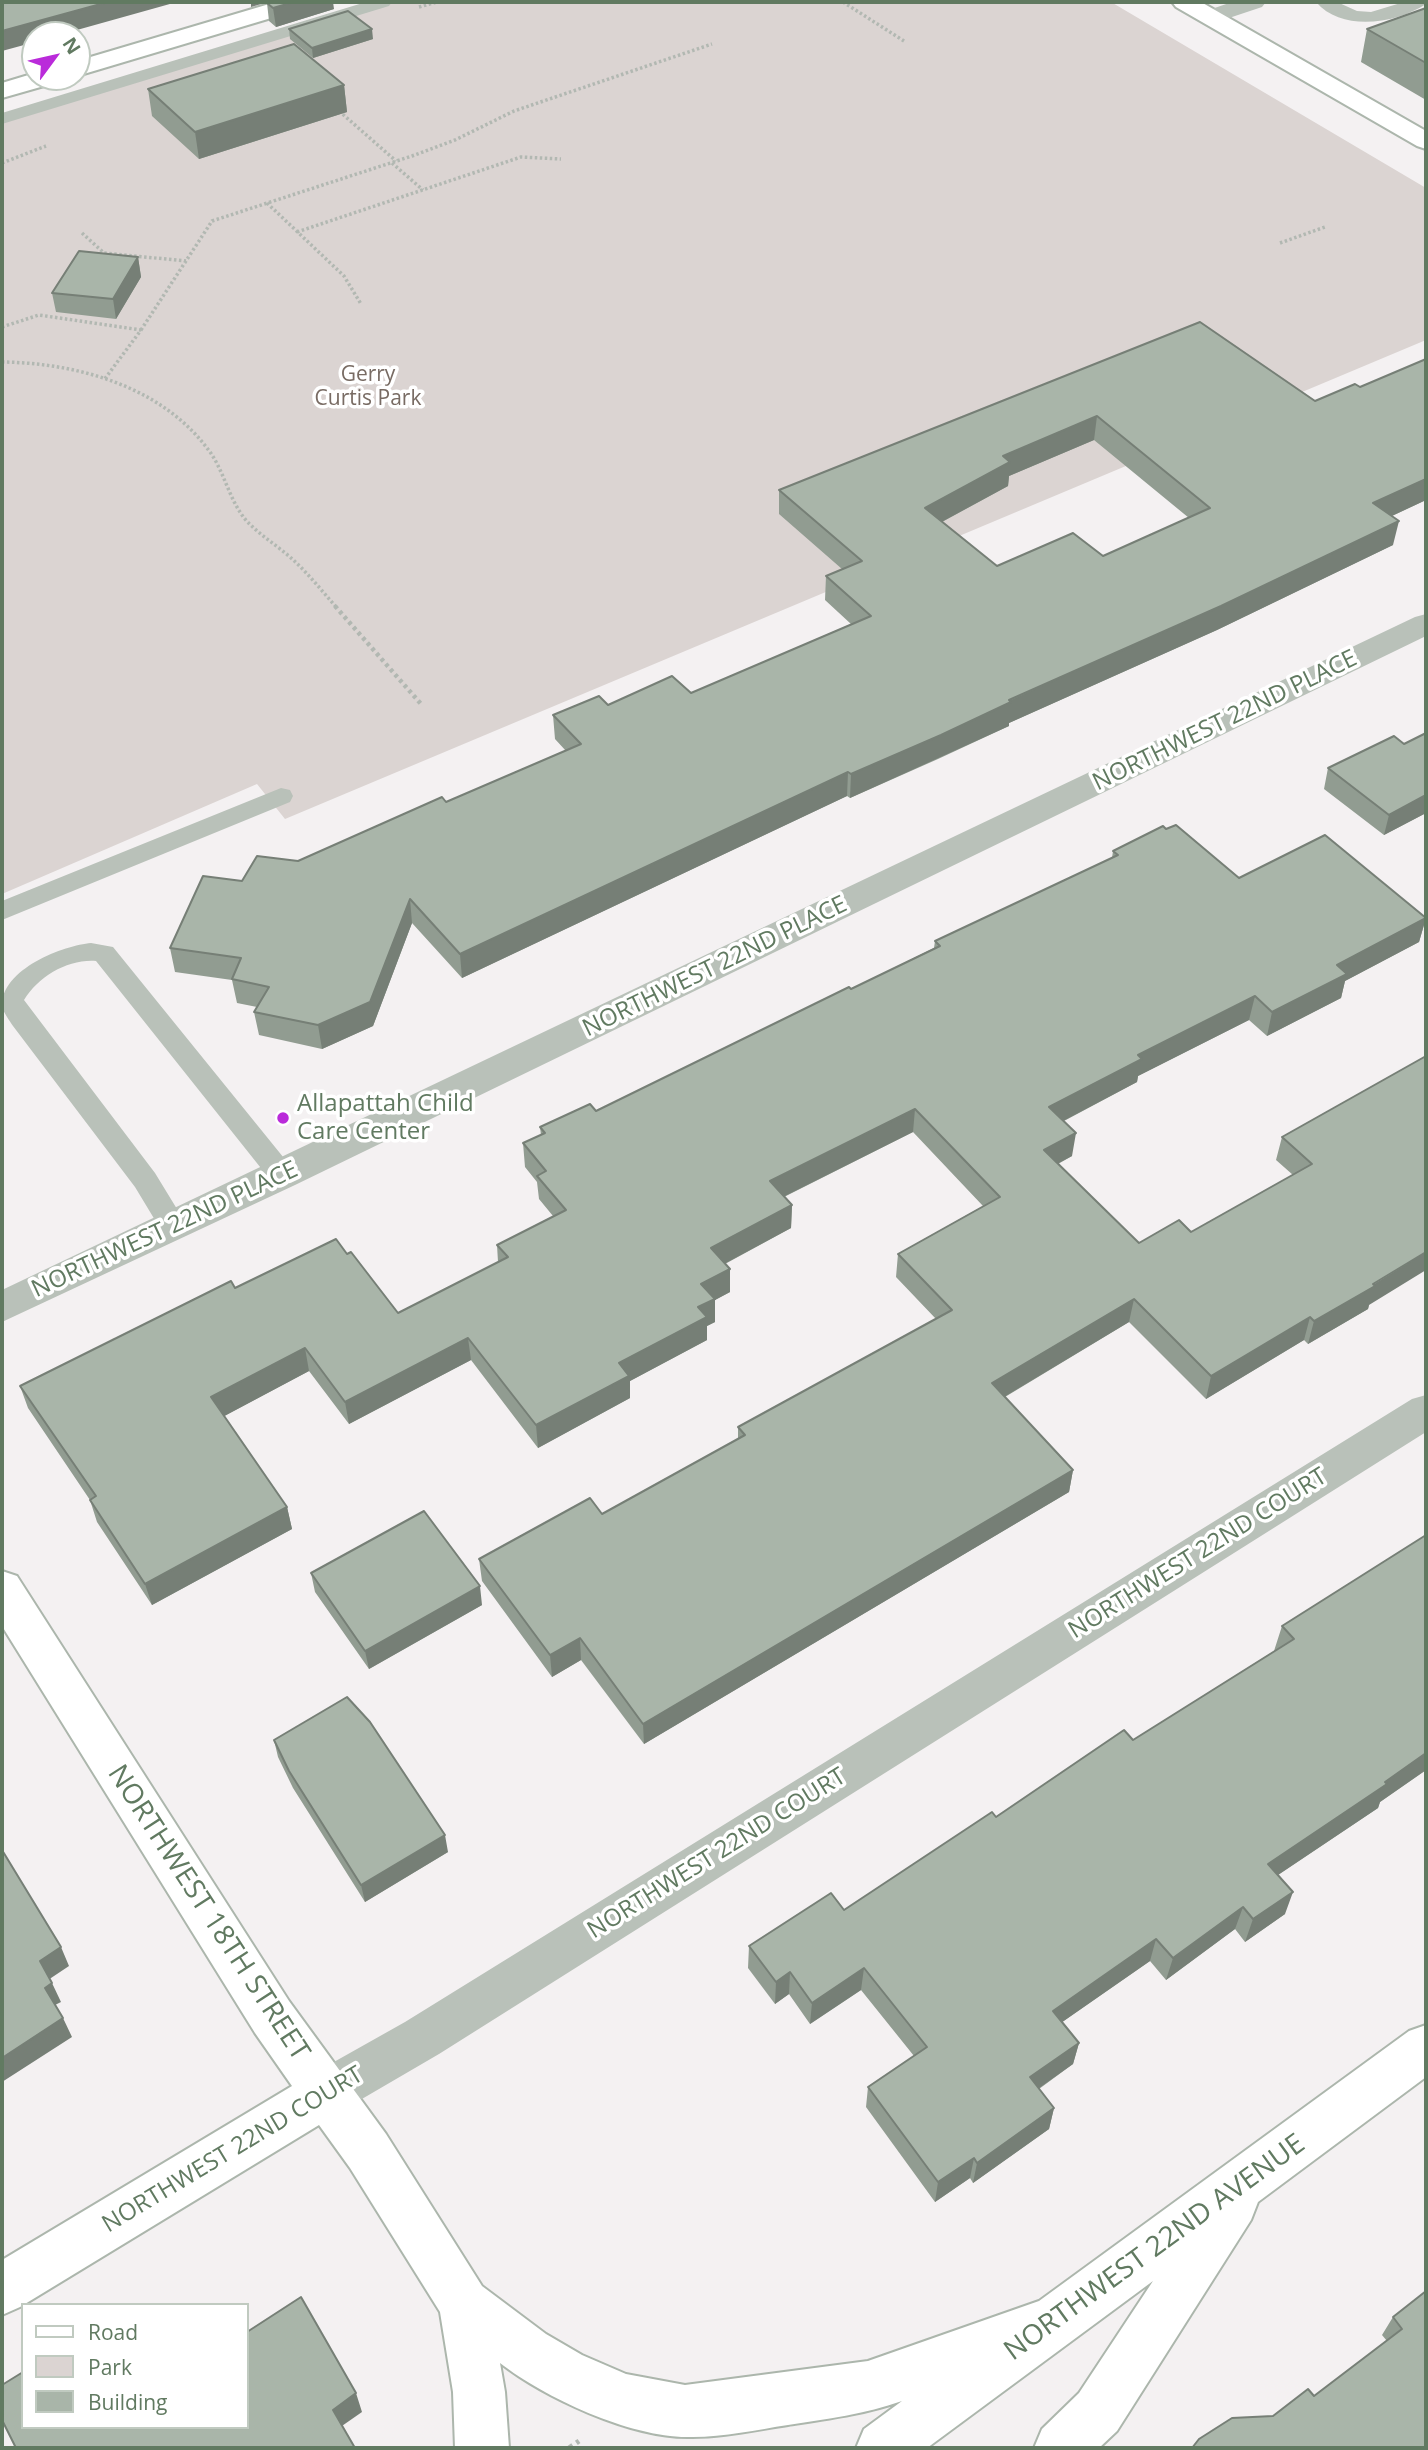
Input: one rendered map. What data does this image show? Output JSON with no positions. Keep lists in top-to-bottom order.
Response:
{
  "streets": {
    "main road": ["NORTHWEST 22ND COURT", "NORTHWEST 18TH STREET", "NORTHWEST 22ND AVENUE"],
    "street": ["NORTHWEST 22ND PLACE"]
  },
  "crossings": [
    ["NORTHWEST 22ND COURT", "NORTHWEST 18TH STREET"]
  ],
  "parks": ["Gerry Curtis Park"],
  "places": ["Allapattah Child Care Center"],
  "legend": ["Road", "Park", "Building"],
  "north": "top right"
}
